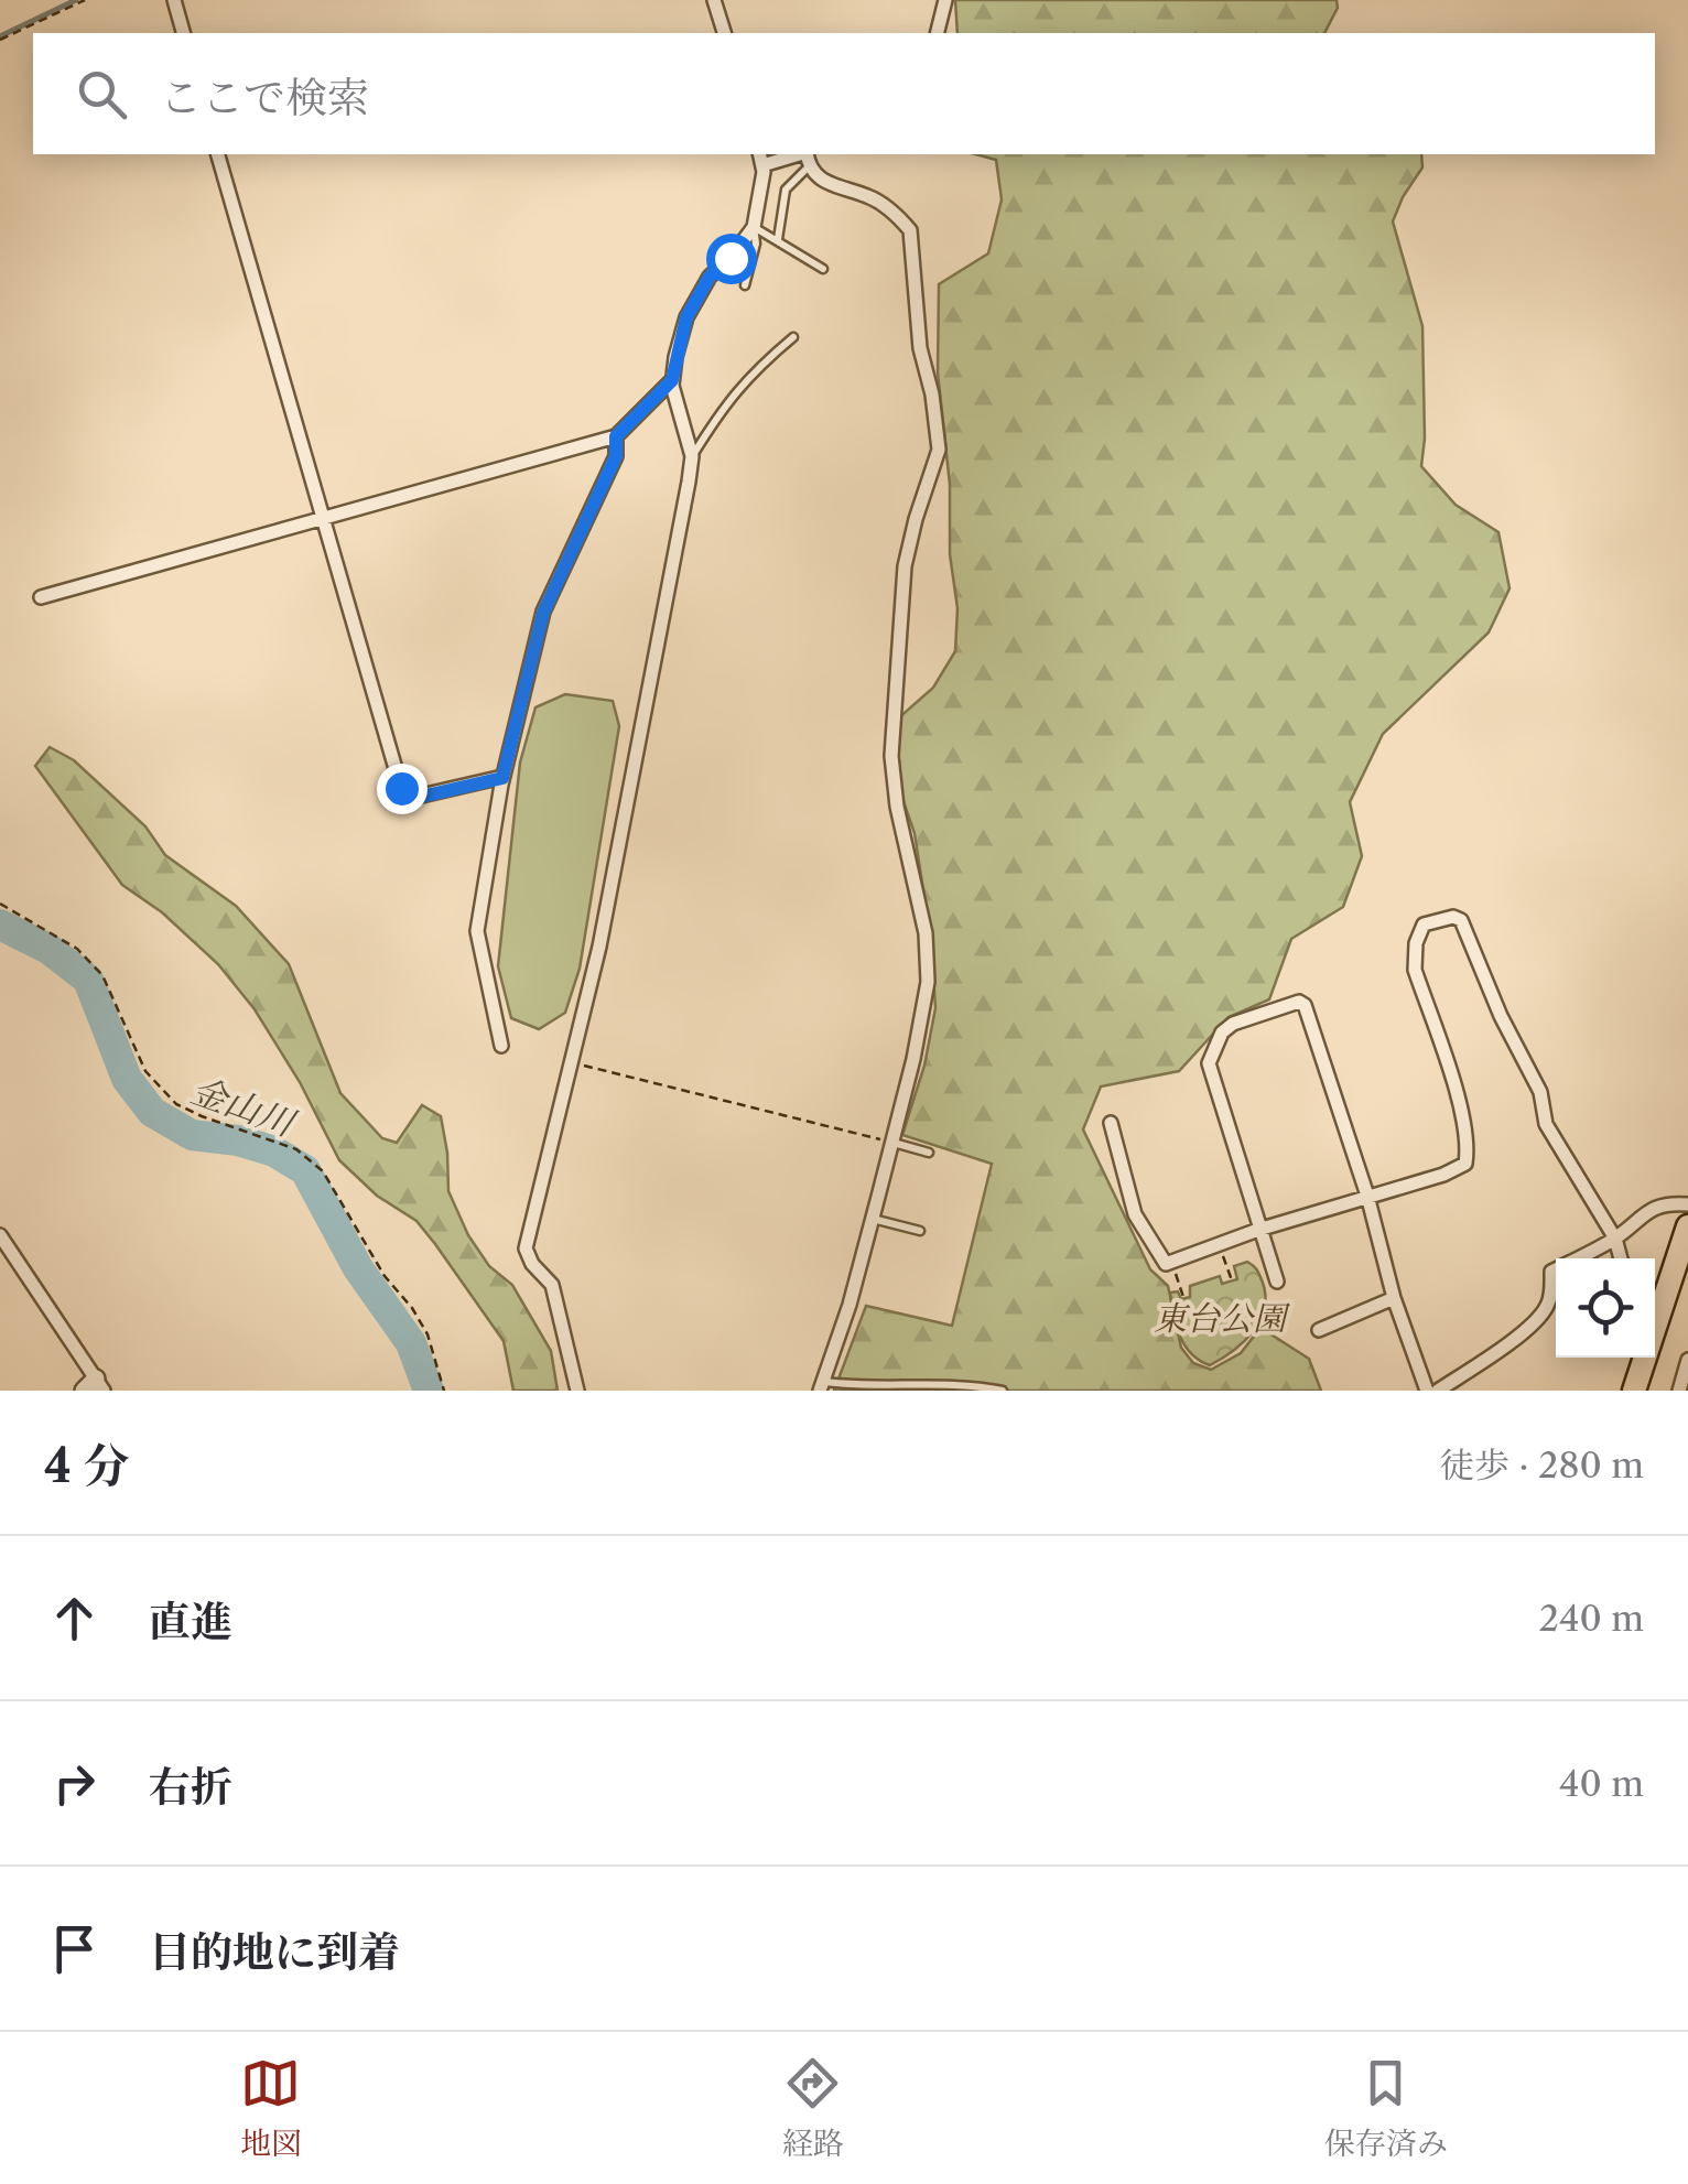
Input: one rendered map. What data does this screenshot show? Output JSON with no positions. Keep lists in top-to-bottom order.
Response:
{
  "water": ["金山川"],
  "parks": ["東台公園"],
  "page": {
    "search": "ここで検索",
    "heading": ["4 分", "徒歩 · 280 m"],
    "list": [
      ["直進", "240 m"],
      ["右折", "40 m"],
      "目的地に到着"
    ],
    "nav": ["地図", "経路", "保存済み"]
  }
}
